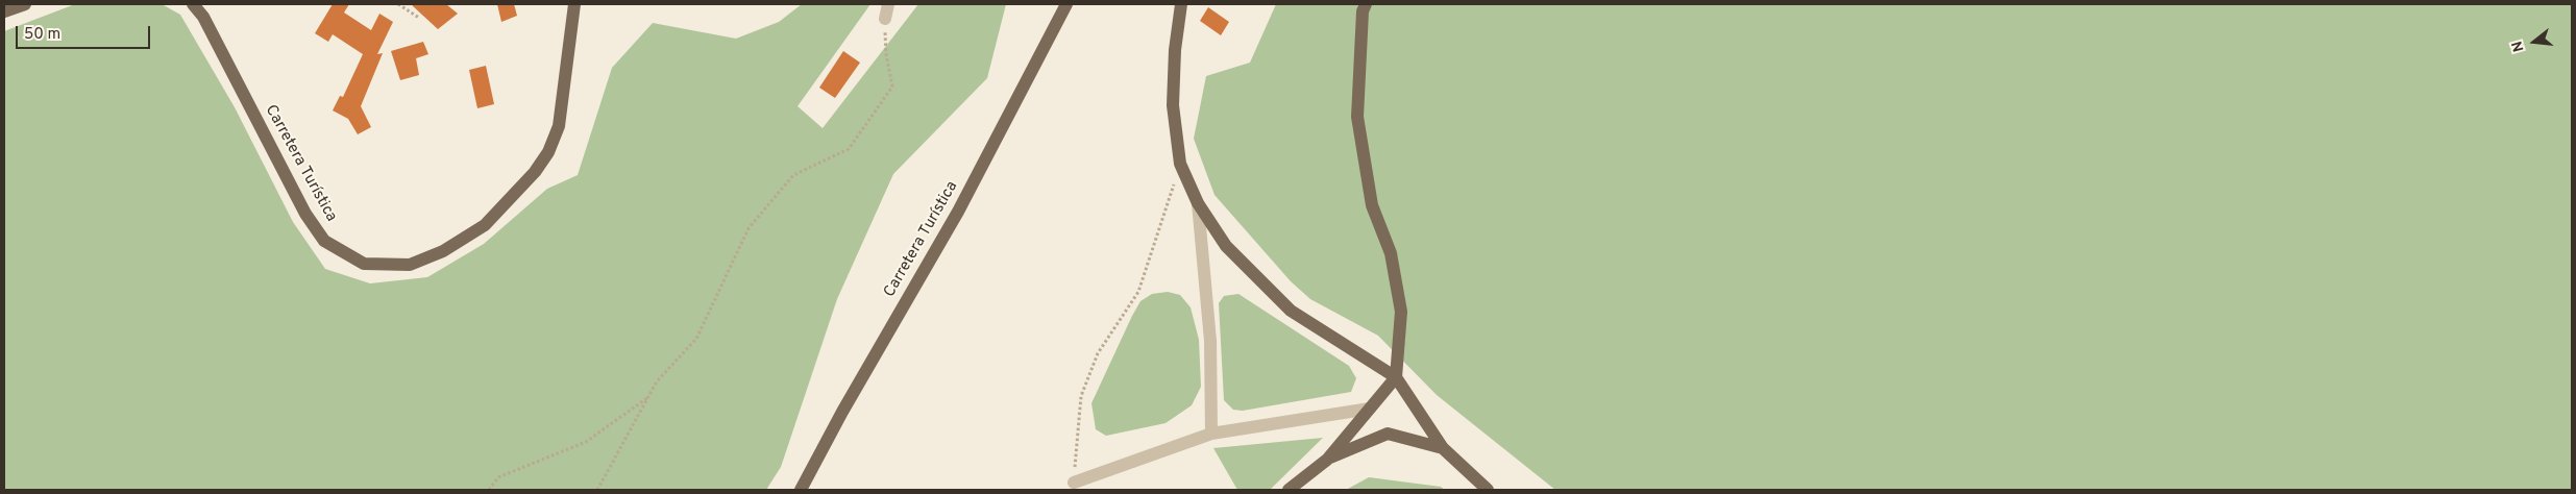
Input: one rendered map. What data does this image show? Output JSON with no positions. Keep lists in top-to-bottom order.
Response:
{
  "streets": {
    "main road": ["Carretera Turística"]
  },
  "scale_bar": "50 m",
  "north": "left"
}
